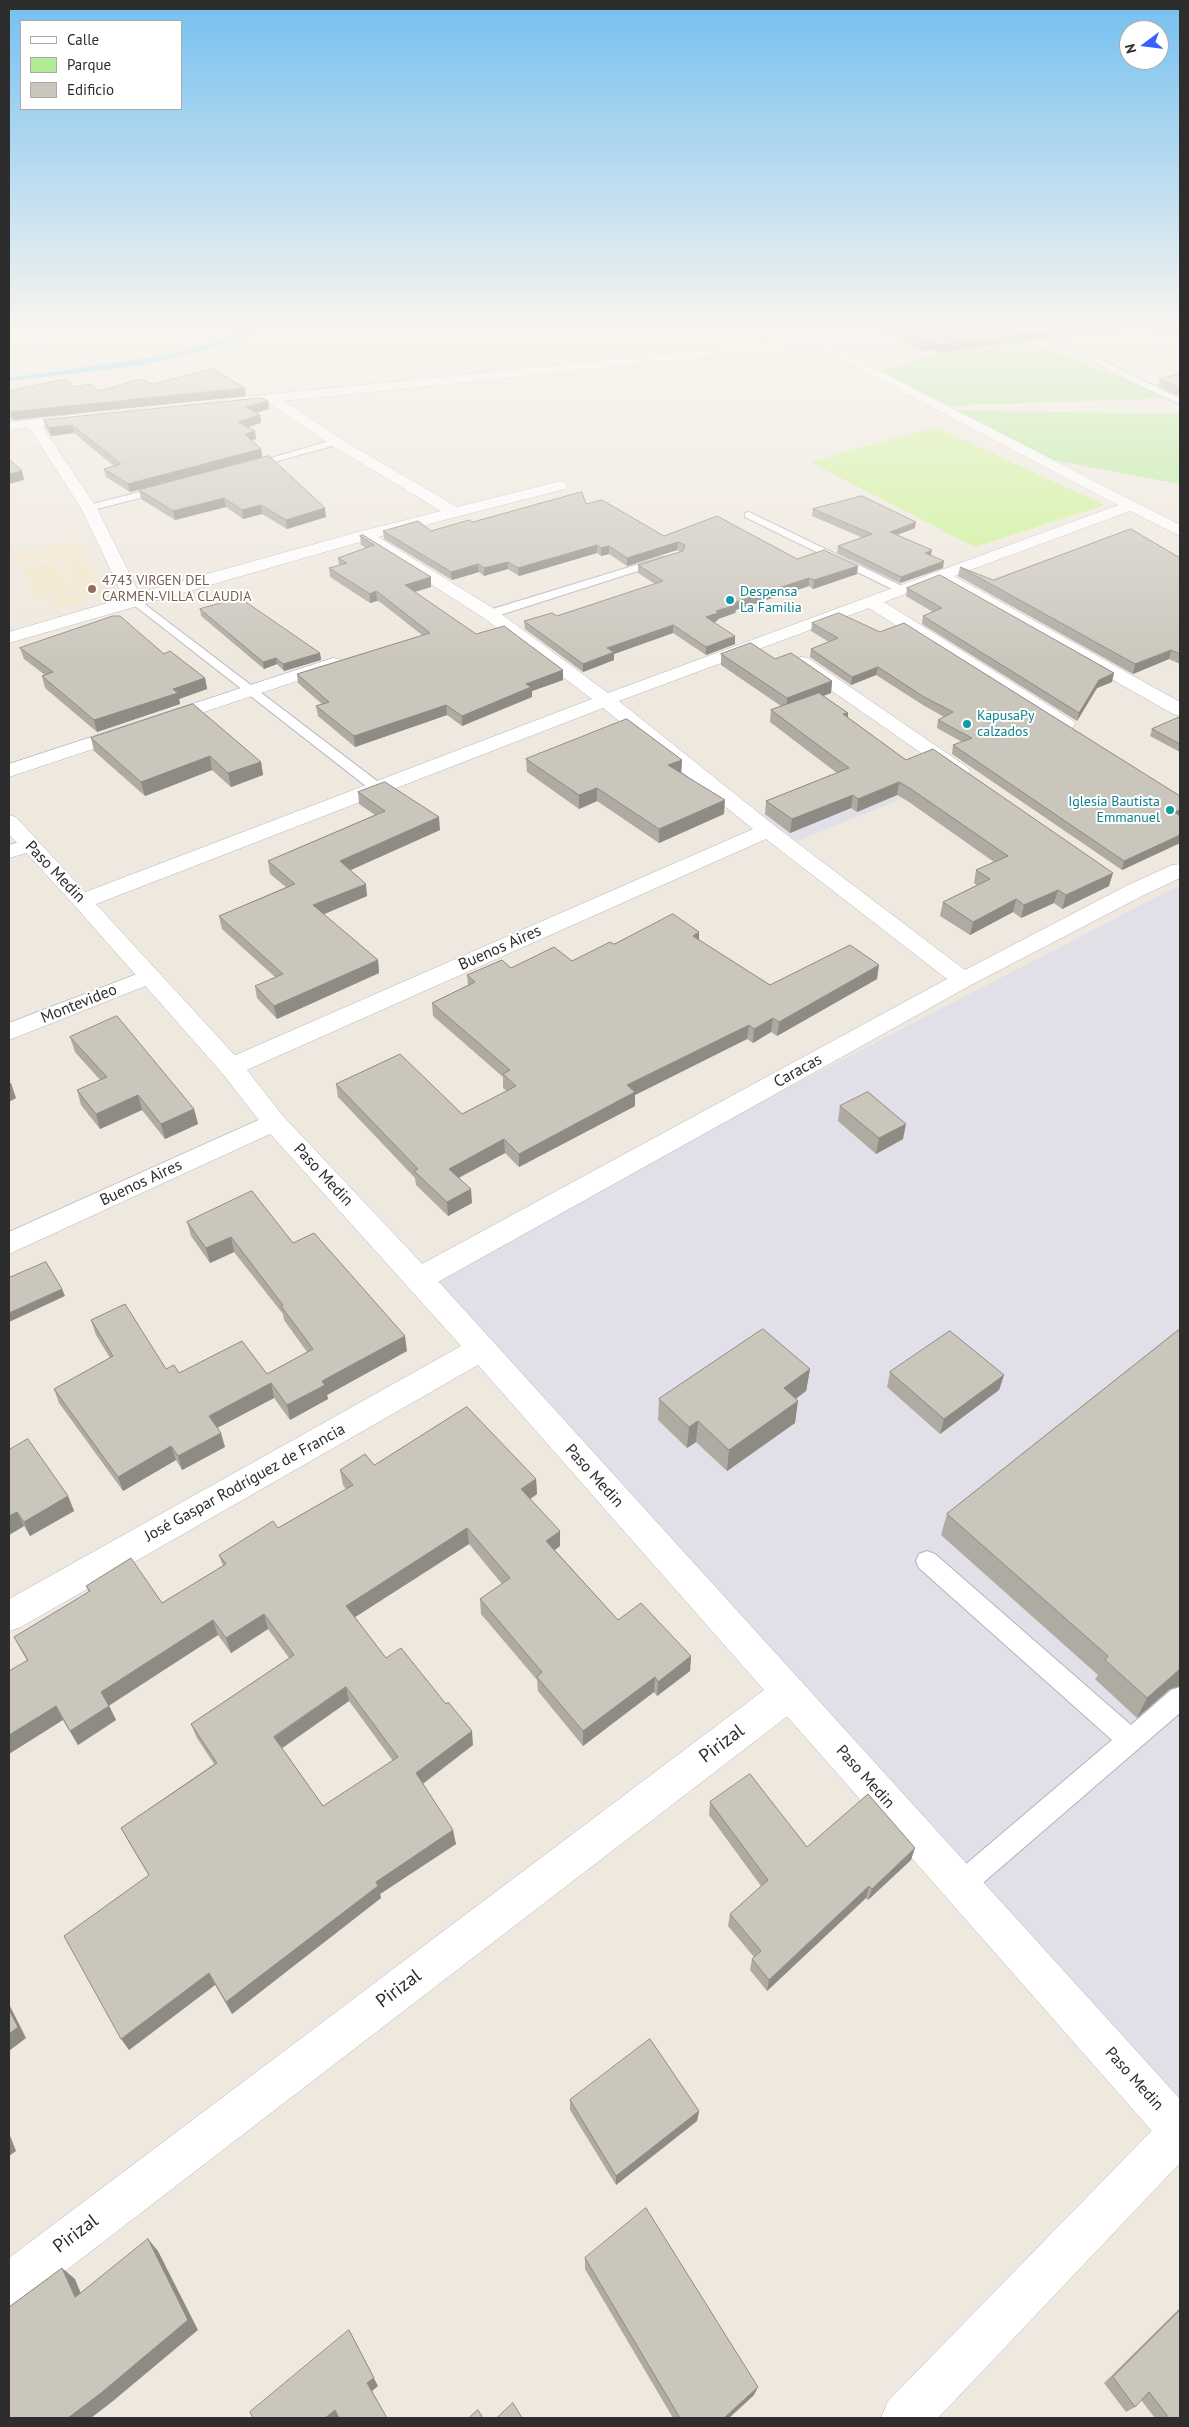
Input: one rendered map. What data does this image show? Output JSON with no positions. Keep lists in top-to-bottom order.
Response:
{
  "streets": {
    "street": [
      "Paso Medin",
      "Buenos Aires",
      "Montevideo",
      "Caracas",
      "José Gaspar Rodríguez de Francia",
      "Pirizal"
    ]
  },
  "crossings": [
    ["Paso Medin", "Buenos Aires"],
    ["Paso Medin", "Montevideo"],
    ["Paso Medin", "Caracas"],
    ["Paso Medin", "José Gaspar Rodríguez de Francia"],
    ["Paso Medin", "Pirizal"]
  ],
  "places": [
    "4743 VIRGEN DEL CARMEN-VILLA CLAUDIA",
    "Despensa La Familia",
    "KapusaPy calzados",
    "Iglesia Bautista Emmanuel"
  ],
  "legend": ["Calle", "Parque", "Edificio"],
  "north": "left"
}
